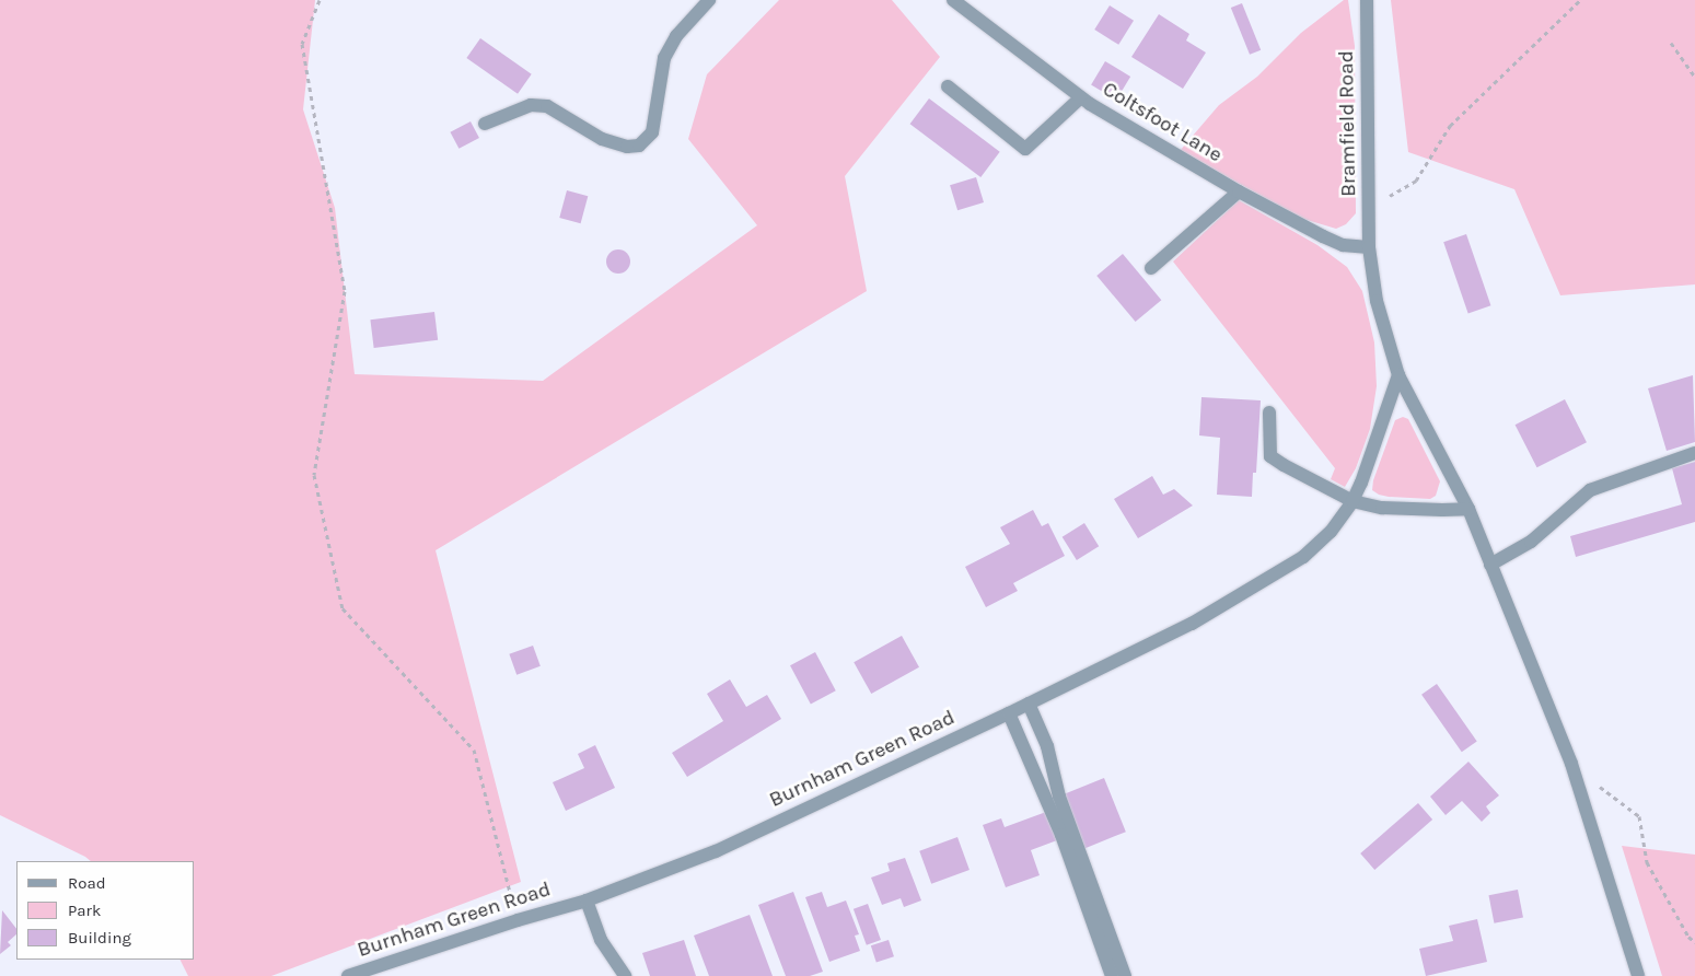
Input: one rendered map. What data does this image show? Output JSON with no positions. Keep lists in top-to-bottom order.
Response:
{
  "streets": {
    "street": ["Coltsfoot Lane", "Bramfield Road", "Burnham Green Road"]
  },
  "crossings": [
    ["Coltsfoot Lane", "Bramfield Road"],
    ["Bramfield Road", "Burnham Green Road"]
  ],
  "legend": ["Road", "Park", "Building"]
}
